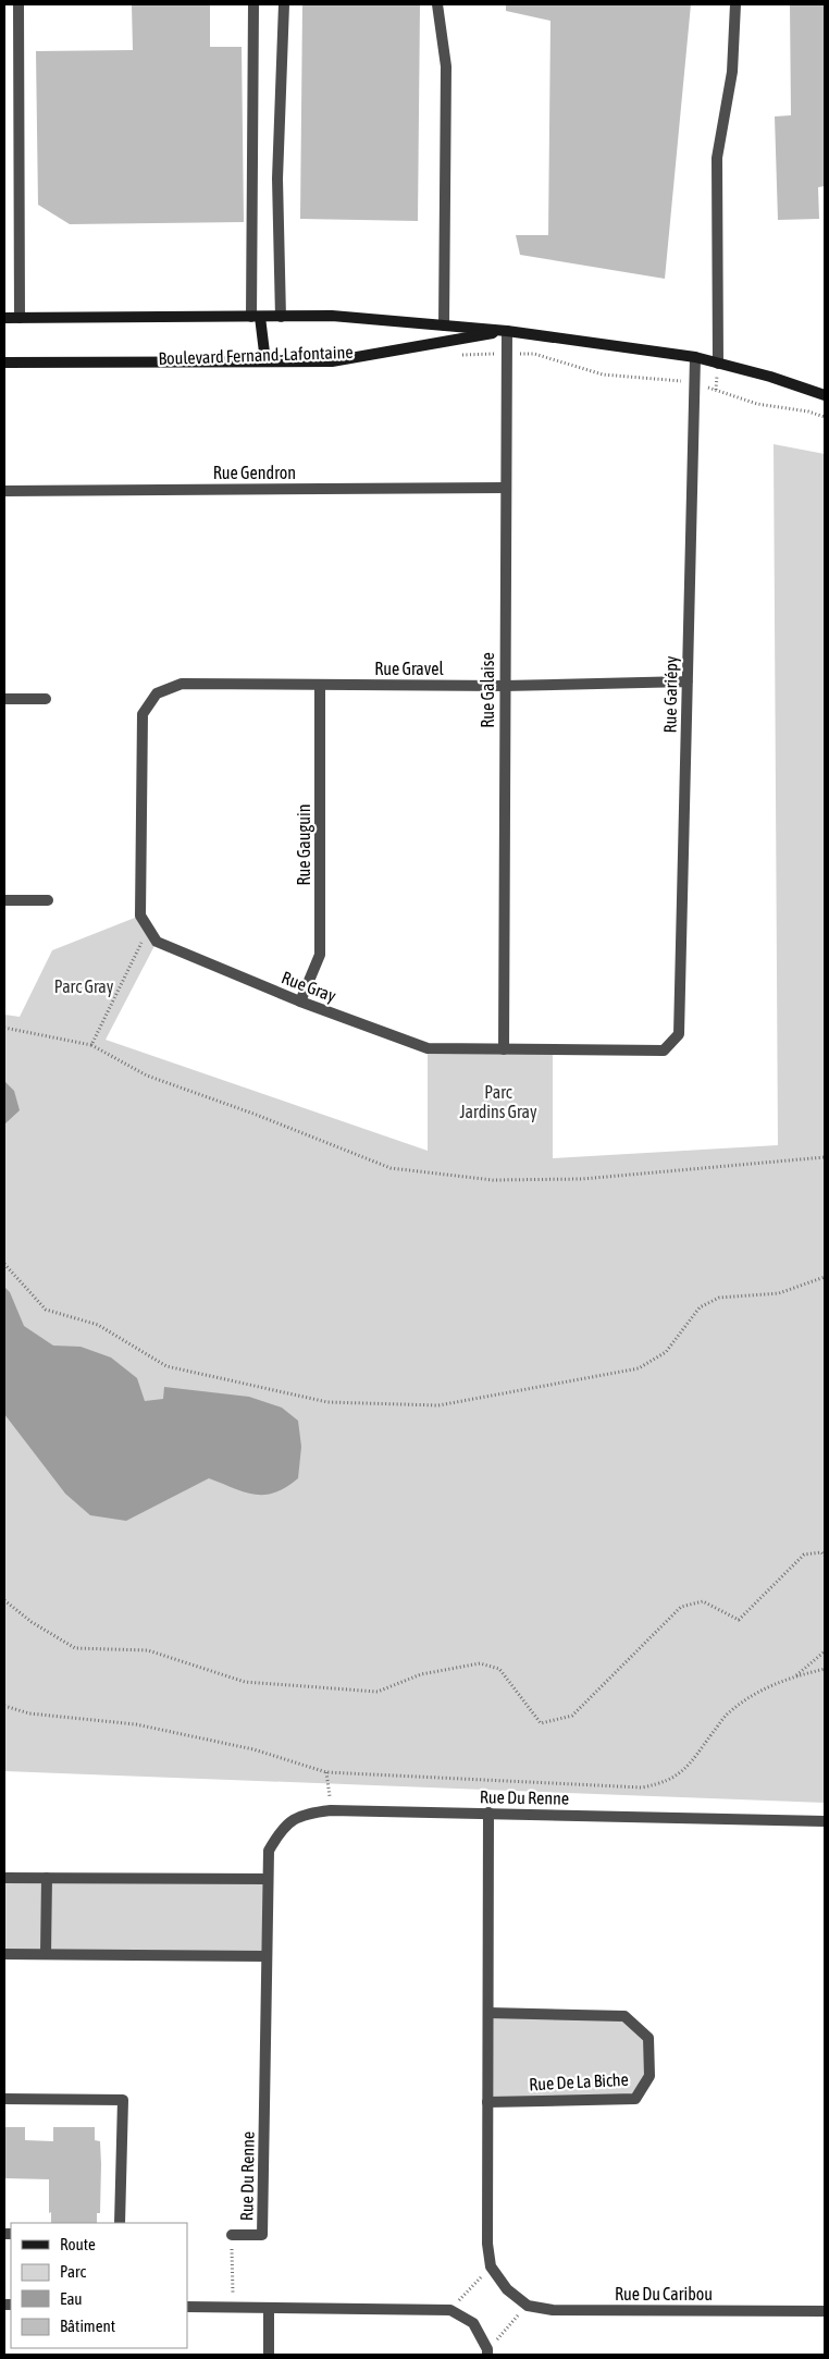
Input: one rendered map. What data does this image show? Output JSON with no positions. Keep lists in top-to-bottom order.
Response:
{
  "streets": {
    "street": [
      "Boulevard Fernand-Lafontaine",
      "Rue Gendron",
      "Rue Gravel",
      "Rue Galaise",
      "Rue Gariépy",
      "Rue Gauguin",
      "Rue Gray",
      "Rue Du Renne",
      "Rue De La Biche",
      "Rue Du Caribou"
    ]
  },
  "crossings": [
    ["Boulevard Fernand-Lafontaine", "Rue Galaise"],
    ["Boulevard Fernand-Lafontaine", "Rue Gariépy"],
    ["Rue Gendron", "Rue Galaise"],
    ["Rue Gravel", "Rue Galaise"],
    ["Rue Gravel", "Rue Gariépy"],
    ["Rue Gravel", "Rue Gauguin"],
    ["Rue Gravel", "Rue Gray"],
    ["Rue Galaise", "Rue Gray"],
    ["Rue Gariépy", "Rue Gray"],
    ["Rue Gauguin", "Rue Gray"]
  ],
  "parks": ["Parc Gray", "Parc Jardins Gray"],
  "legend": [
    "Route",
    "Parc",
    "Eau",
    "Bâtiment"
  ]
}
